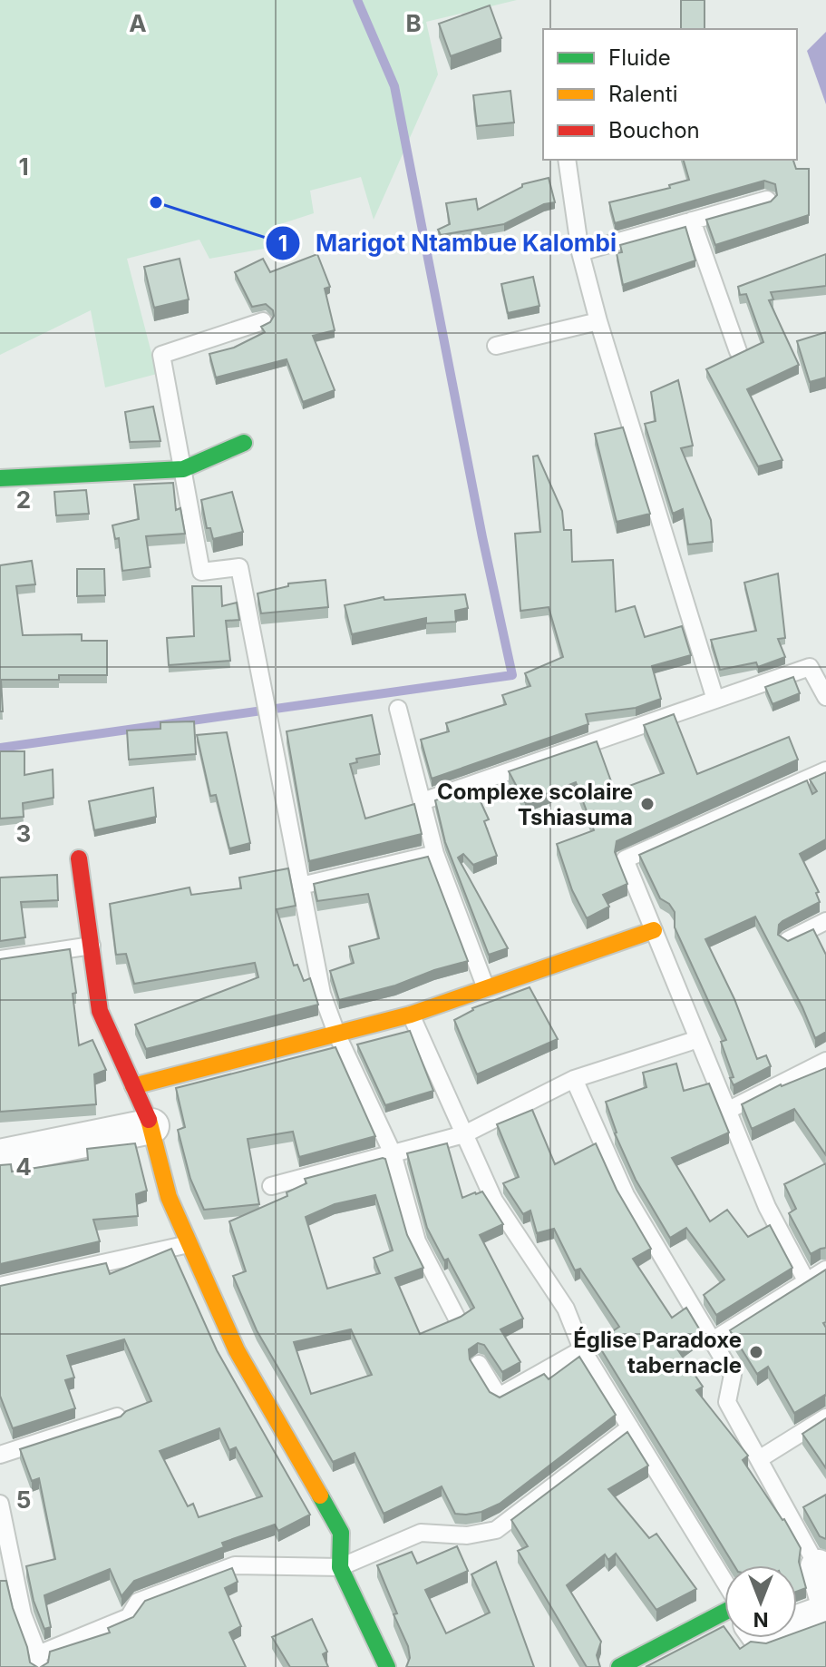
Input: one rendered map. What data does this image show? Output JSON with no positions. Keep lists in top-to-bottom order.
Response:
{
  "places": ["Marigot Ntambue Kalombi", "Complexe scolaire Tshiasuma", "Église Paradoxe tabernacle"],
  "legend": ["Fluide", "Ralenti", "Bouchon"],
  "north": "bottom",
  "grid": {
    "columns": ["A", "B"],
    "rows": [
      "1",
      "2",
      "3",
      "4",
      "5"
    ]
  }
}
